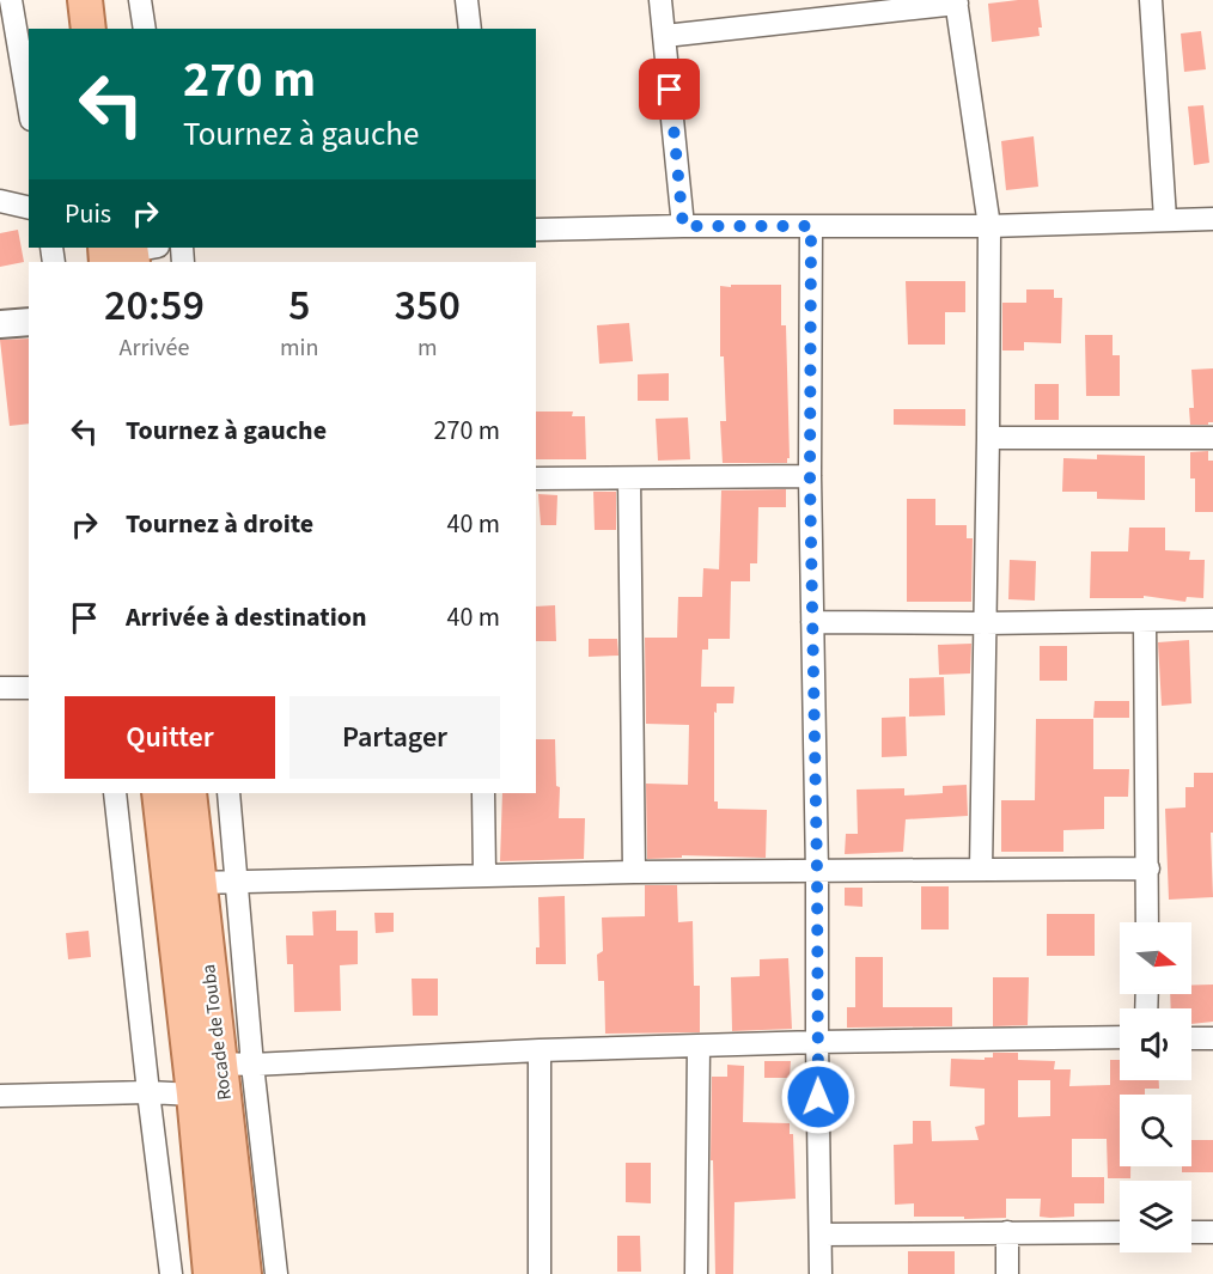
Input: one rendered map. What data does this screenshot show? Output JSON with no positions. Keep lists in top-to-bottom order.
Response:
{
  "streets": {
    "main road": ["Rocade de Touba"]
  },
  "north": "right",
  "page": {
    "turn": ["270 m", "Tournez à gauche"],
    "then": "Puis",
    "eta": [
      "20:59",
      "Arrivée",
      "5",
      "min",
      "350",
      "m"
    ],
    "list": [
      {
        "name": "Tournez à gauche",
        "value": "270 m"
      },
      {
        "name": "Tournez à droite",
        "value": "40 m"
      },
      {
        "name": "Arrivée à destination",
        "value": "40 m"
      }
    ],
    "buttons": ["Quitter", "Partager"]
  }
}
